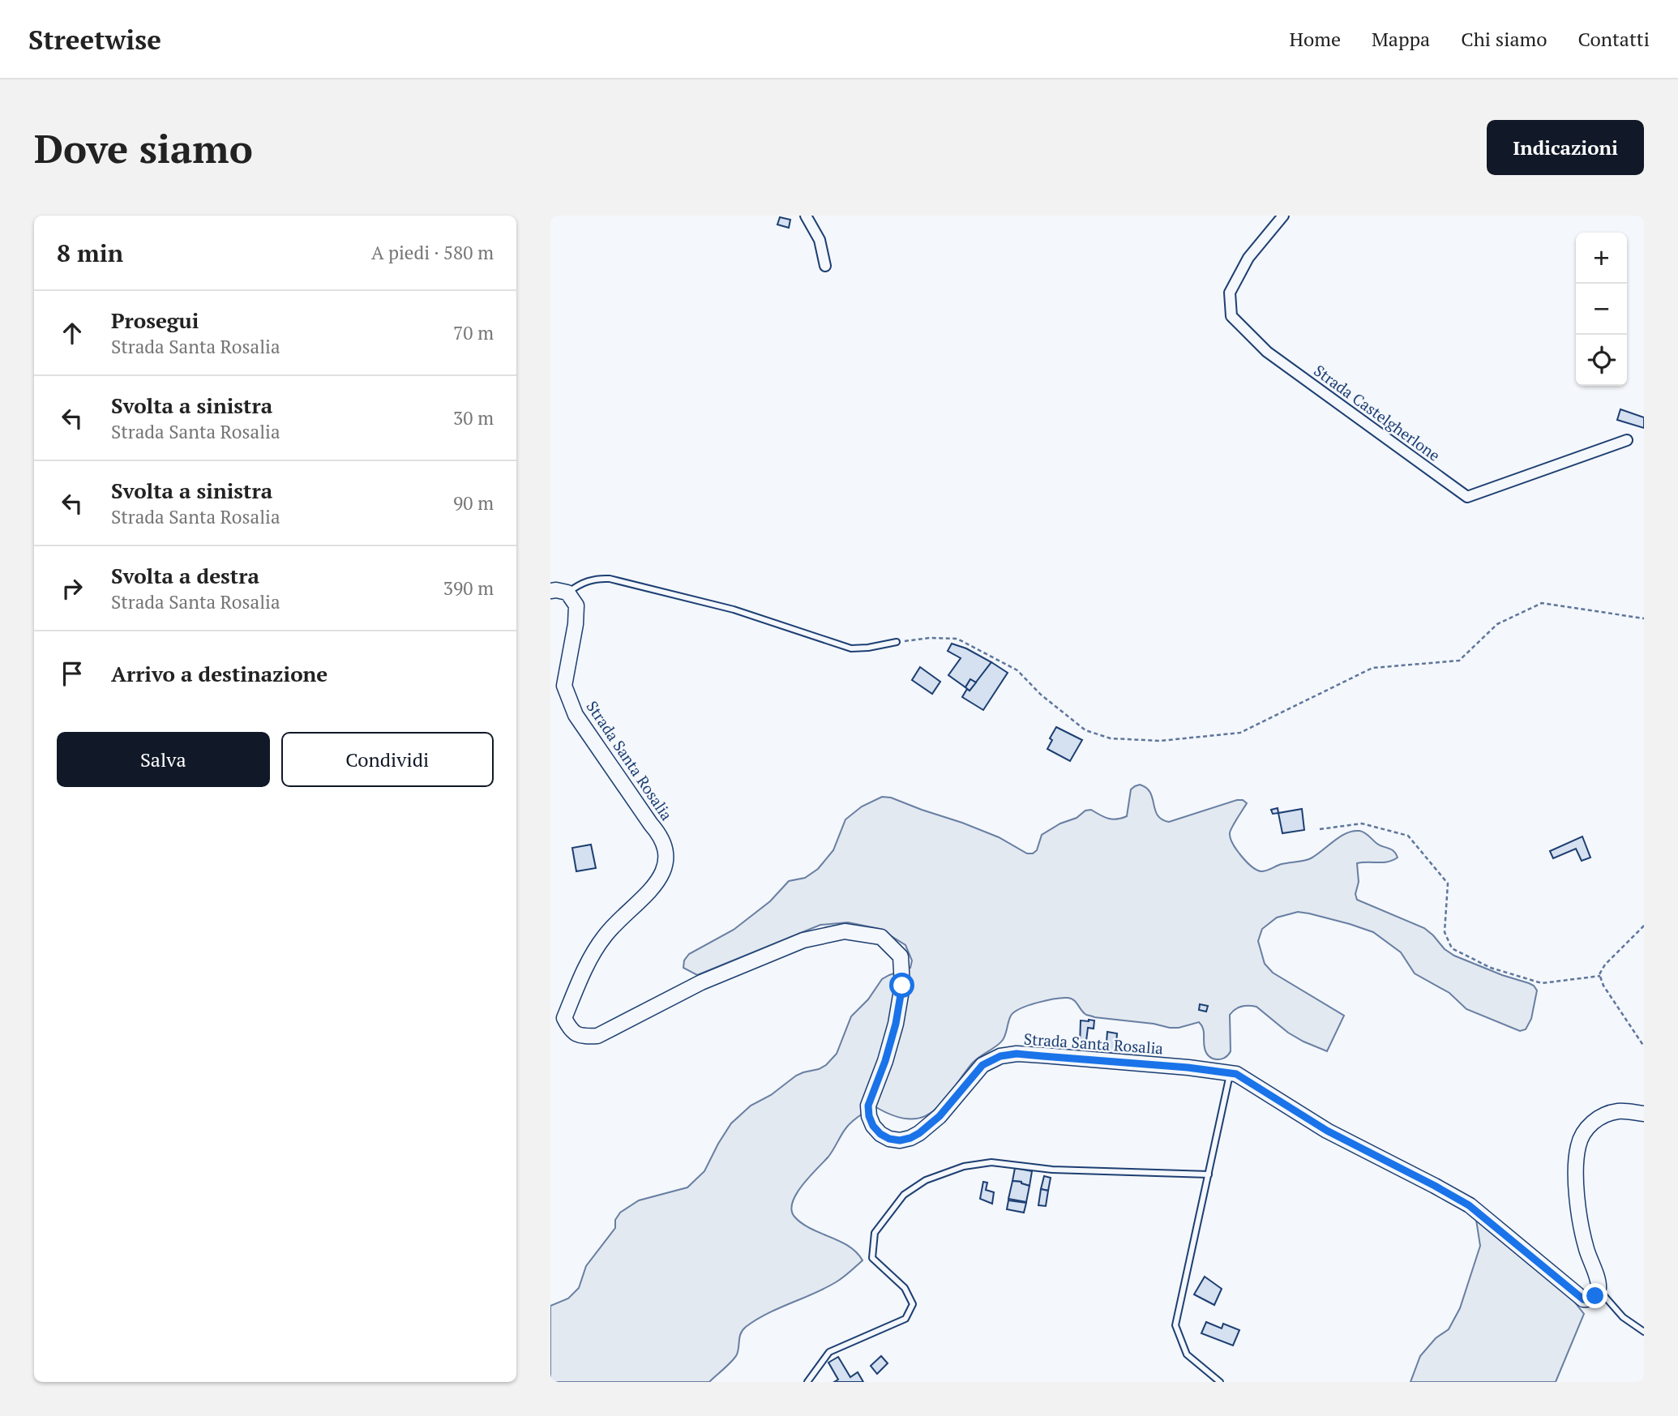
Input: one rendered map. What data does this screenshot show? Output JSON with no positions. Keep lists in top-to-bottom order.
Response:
{
  "streets": {
    "street": ["Strada Castelgherlone", "Strada Santa Rosalia"]
  },
  "page": {
    "header": "Streetwise",
    "nav": [
      "Home",
      "Mappa",
      "Chi siamo",
      "Contatti"
    ],
    "buttons": [
      "Indicazioni",
      ["Salva", "Condividi"]
    ],
    "title": "Dove siamo",
    "heading": ["8 min", "A piedi · 580 m"],
    "map_buttons": ["+", "−"],
    "list": [
      ["Prosegui", "Strada Santa Rosalia", "70 m"],
      ["Svolta a sinistra", "Strada Santa Rosalia", "30 m"],
      ["Svolta a sinistra", "Strada Santa Rosalia", "90 m"],
      ["Svolta a destra", "Strada Santa Rosalia", "390 m"],
      "Arrivo a destinazione"
    ]
  }
}
